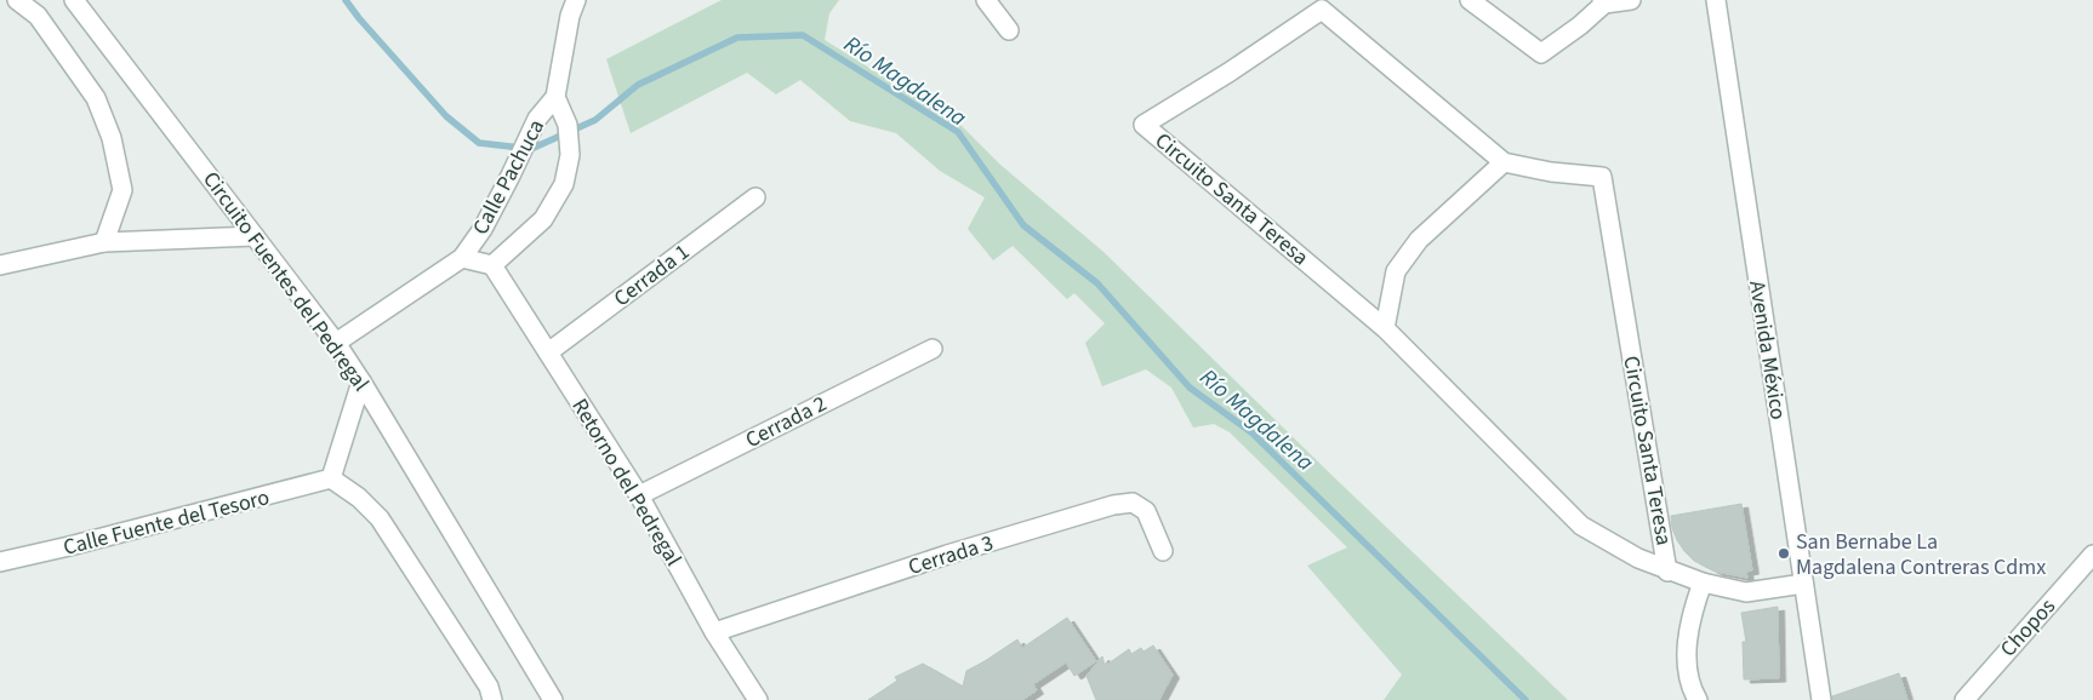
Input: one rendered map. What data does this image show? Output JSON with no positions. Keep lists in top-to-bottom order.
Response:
{
  "streets": {
    "street": [
      "Calle Pachuca",
      "Circuito Santa Teresa",
      "Cerrada 1",
      "Circuito Fuentes del Pedregal",
      "Avenida México",
      "Cerrada 2",
      "Retorno del Pedregal",
      "Calle Fuente del Tesoro",
      "Cerrada 3",
      "Chopos"
    ]
  },
  "crossings": [
    ["Calle Pachuca", "Circuito Fuentes del Pedregal"],
    ["Calle Pachuca", "Retorno del Pedregal"],
    ["Circuito Santa Teresa", "Avenida México"],
    ["Cerrada 1", "Retorno del Pedregal"],
    ["Cerrada 2", "Retorno del Pedregal"],
    ["Retorno del Pedregal", "Cerrada 3"]
  ],
  "water": ["Río Magdalena"],
  "places": ["San Bernabe La Magdalena Contreras Cdmx"]
}
